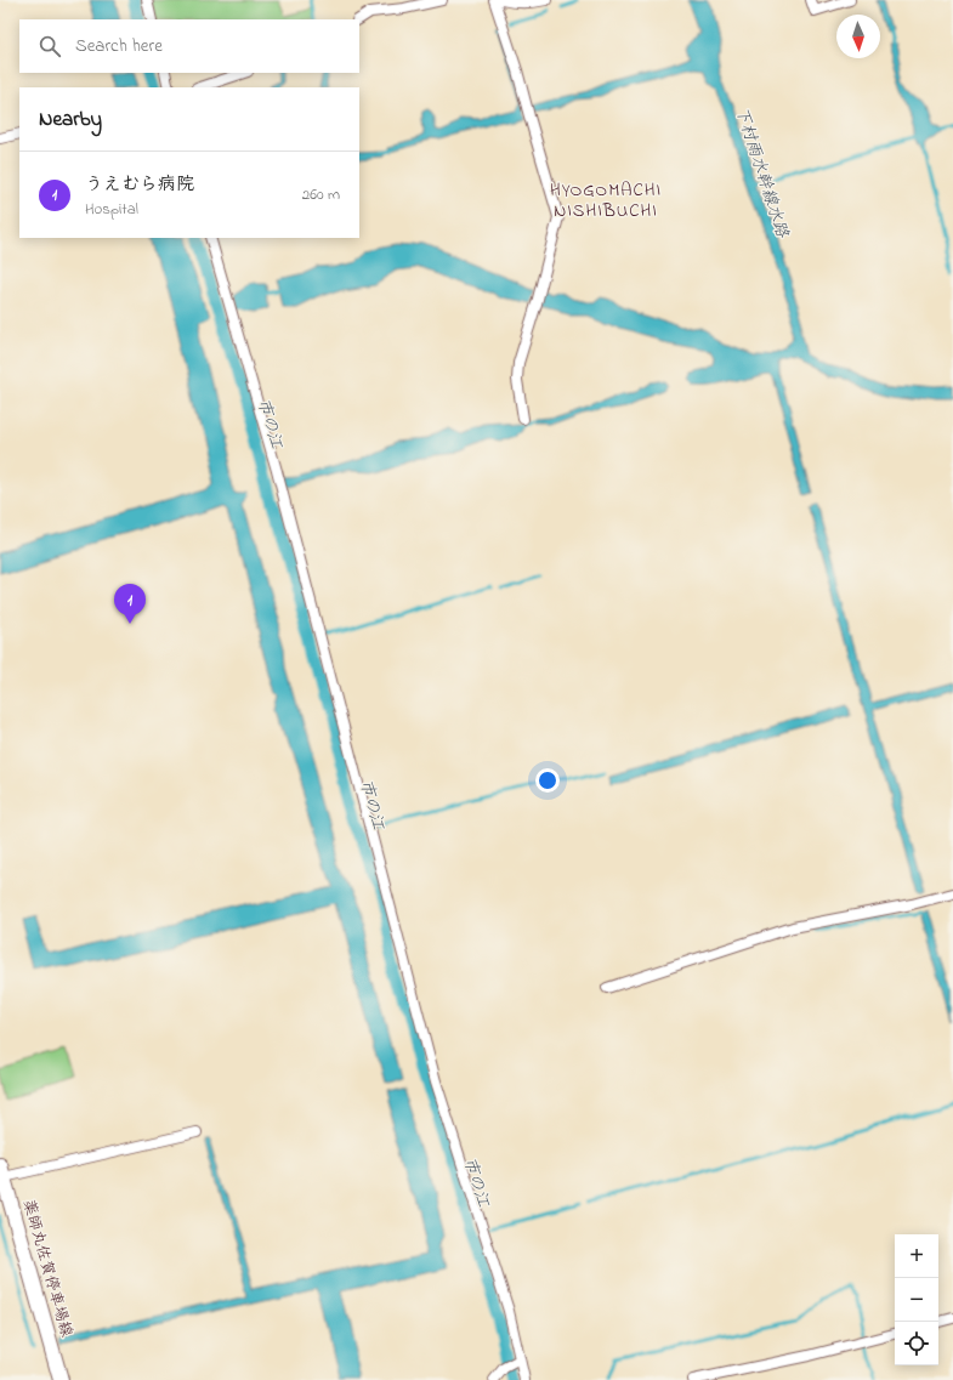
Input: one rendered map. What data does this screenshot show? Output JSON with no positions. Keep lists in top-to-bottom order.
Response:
{
  "streets": {
    "main road": ["薬師丸佐賀停車場線"]
  },
  "districts": ["HYOGOMACHI NISHIBUCHI"],
  "water": ["下村雨水幹線水路", "市の江"],
  "north": "bottom",
  "page": {
    "search": "Search here",
    "heading": "Nearby",
    "list": [
      {
        "mark": "1",
        "name": "うえむら病院",
        "note": "Hospital",
        "value": "260 m"
      }
    ],
    "pins": "1",
    "map_buttons": ["+", "−"]
  }
}
